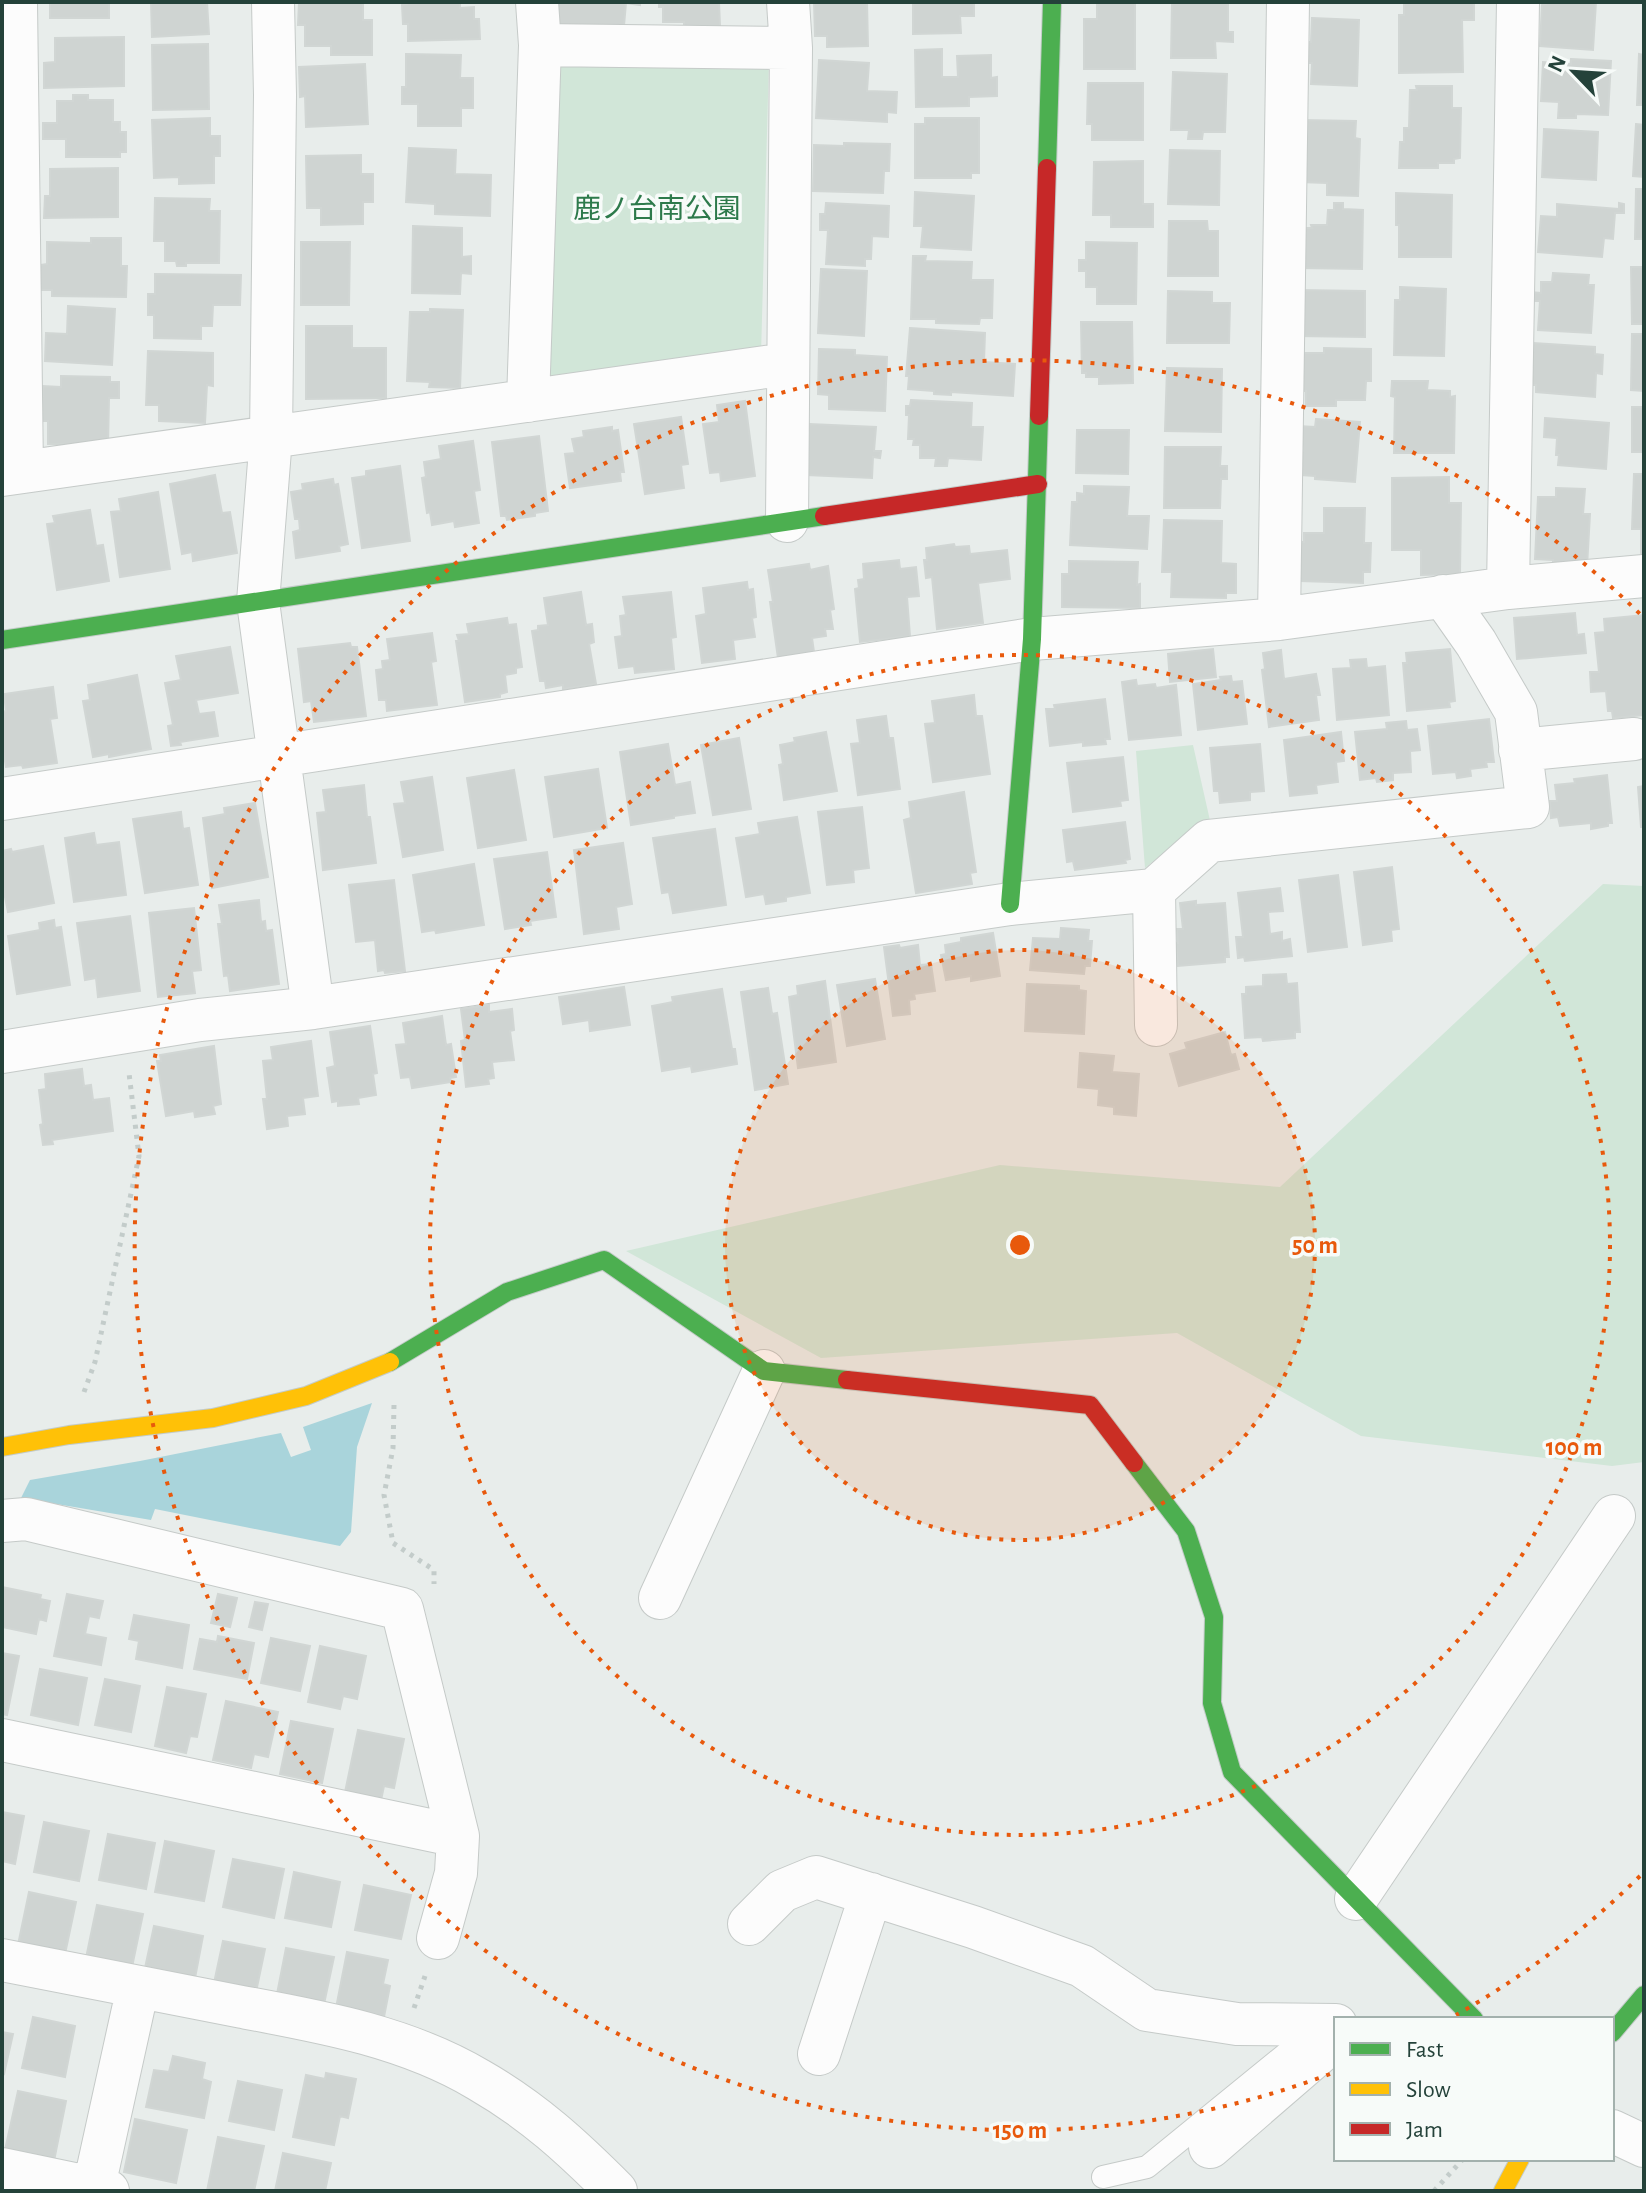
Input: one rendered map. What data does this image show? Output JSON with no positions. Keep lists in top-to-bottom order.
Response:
{
  "parks": ["鹿ノ台南公園"],
  "legend": ["Fast", "Slow", "Jam"],
  "north": "top left",
  "rings": ["50 m", "100 m", "150 m"]
}
